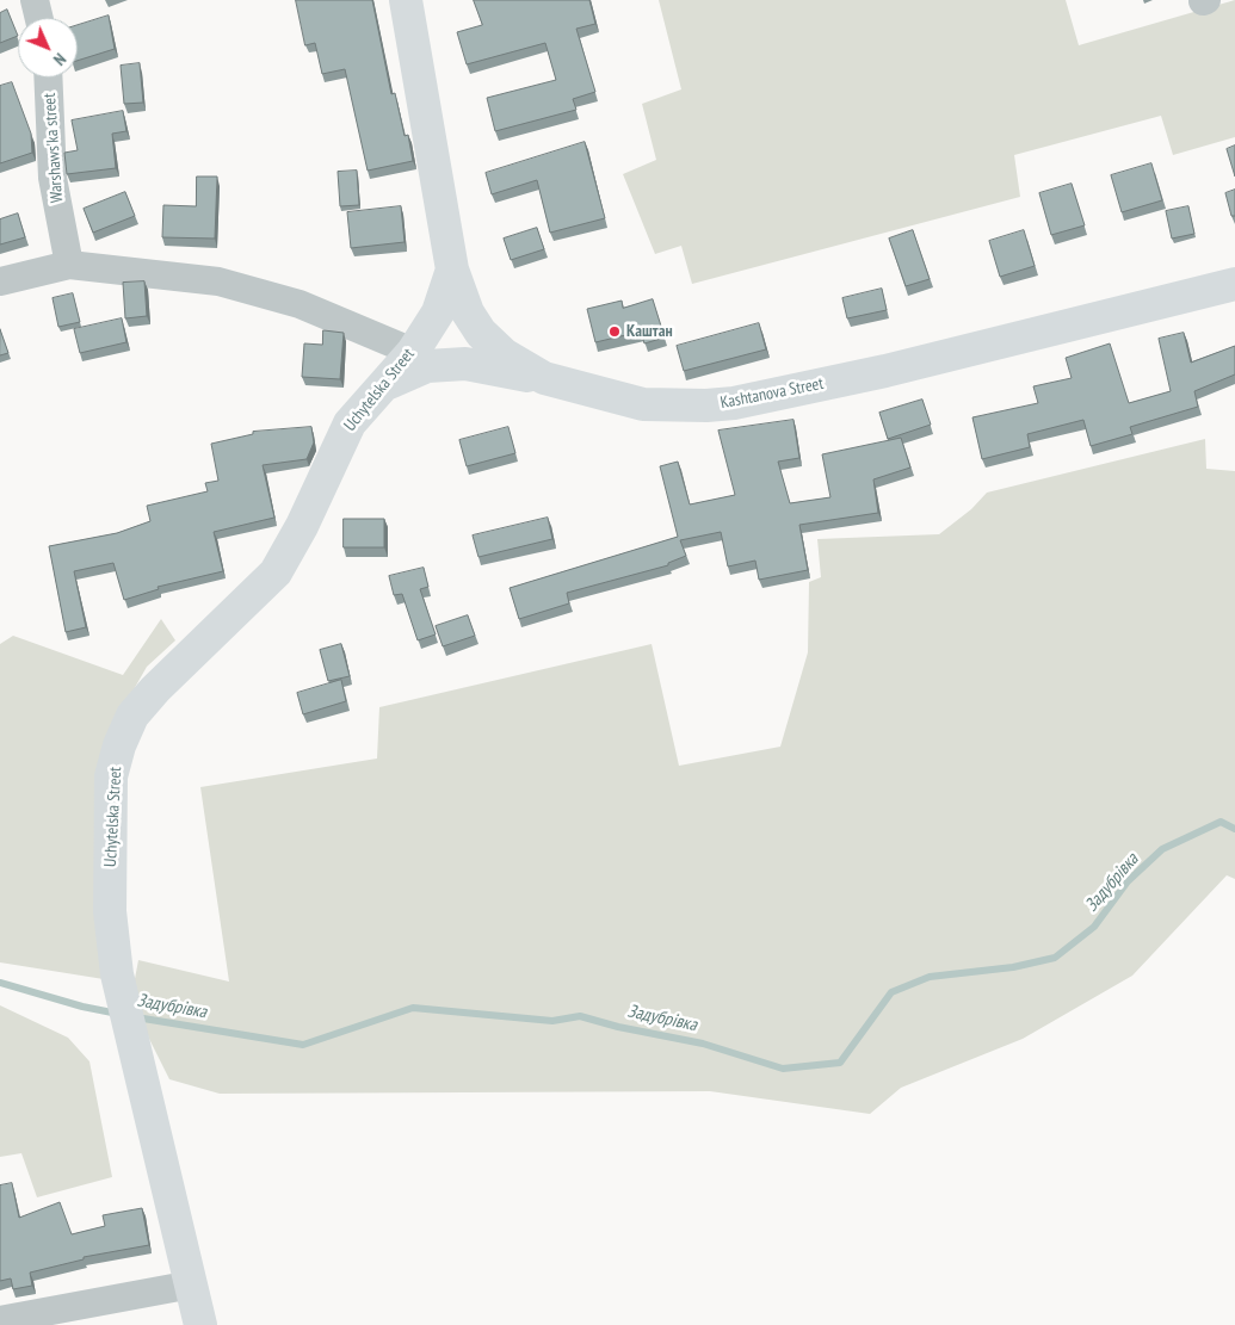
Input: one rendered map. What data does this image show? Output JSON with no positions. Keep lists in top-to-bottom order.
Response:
{
  "streets": {
    "main road": ["Uchytelska Street", "Kashtanova Street"],
    "street": ["Warshaws'ka street"]
  },
  "crossings": [
    ["Uchytelska Street", "Kashtanova Street"]
  ],
  "water": ["Задубрівка"],
  "places": ["Каштан"],
  "north": "bottom right"
}
